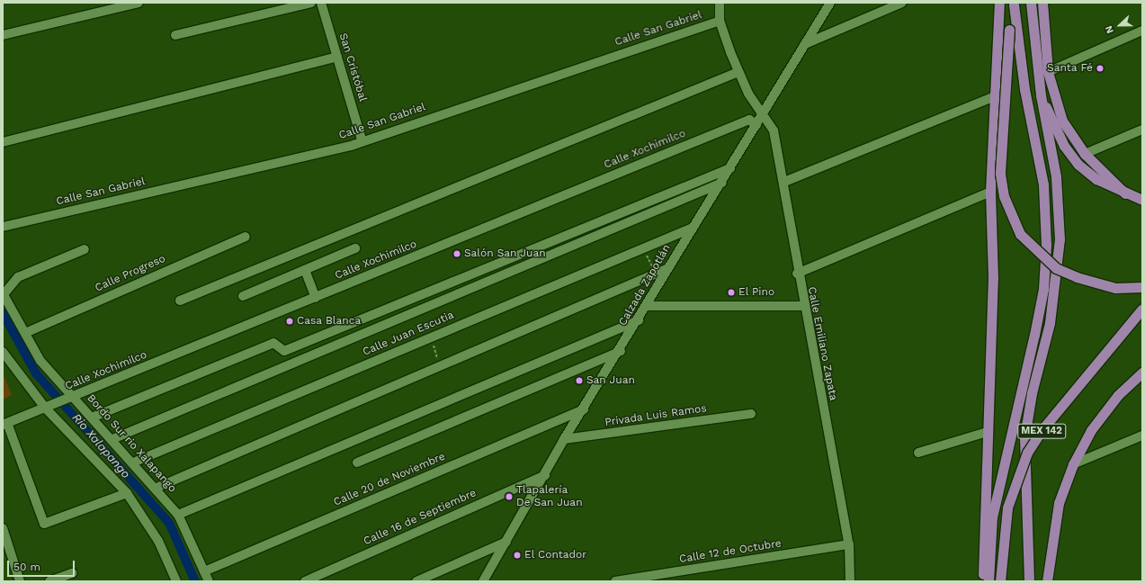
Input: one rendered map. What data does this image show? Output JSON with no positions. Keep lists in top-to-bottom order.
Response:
{
  "streets": {
    "highway": ["MEX 142"],
    "street": [
      "Calle San Gabriel",
      "San Cristóbal",
      "Calle Xochimilco",
      "Calle Progreso",
      "Calzada Zapotlán",
      "Calle Juan Escutia",
      "Calle Emiliano Zapata",
      "Privada Luis Ramos",
      "Bordo Sur rio Xalapango",
      "Calle 20 de Noviembre",
      "Calle 16 de Septiembre",
      "Calle 12 de Octubre"
    ]
  },
  "crossings": [
    ["Calle San Gabriel", "San Cristóbal"],
    ["Calle San Gabriel", "Calle Emiliano Zapata"],
    ["Calle Xochimilco", "Calzada Zapotlán"],
    ["Calle Xochimilco", "Bordo Sur rio Xalapango"],
    ["Calle Progreso", "Bordo Sur rio Xalapango"],
    ["Calzada Zapotlán", "Calle Juan Escutia"],
    ["Calzada Zapotlán", "Calle Emiliano Zapata"],
    ["Calzada Zapotlán", "Privada Luis Ramos"],
    ["Calzada Zapotlán", "Calle 20 de Noviembre"],
    ["Calzada Zapotlán", "Calle 16 de Septiembre"],
    ["Calle Juan Escutia", "Bordo Sur rio Xalapango"],
    ["Calle Emiliano Zapata", "Calle 12 de Octubre"],
    ["Bordo Sur rio Xalapango", "Calle 20 de Noviembre"]
  ],
  "water": ["Rio Xalapango"],
  "places": [
    "Santa Fé",
    "Salón San Juan",
    "El Pino",
    "Casa Blanca",
    "San Juan",
    "Tlapalería De San Juan",
    "El Contador"
  ],
  "scale_bar": "50 m",
  "north": "left"
}
